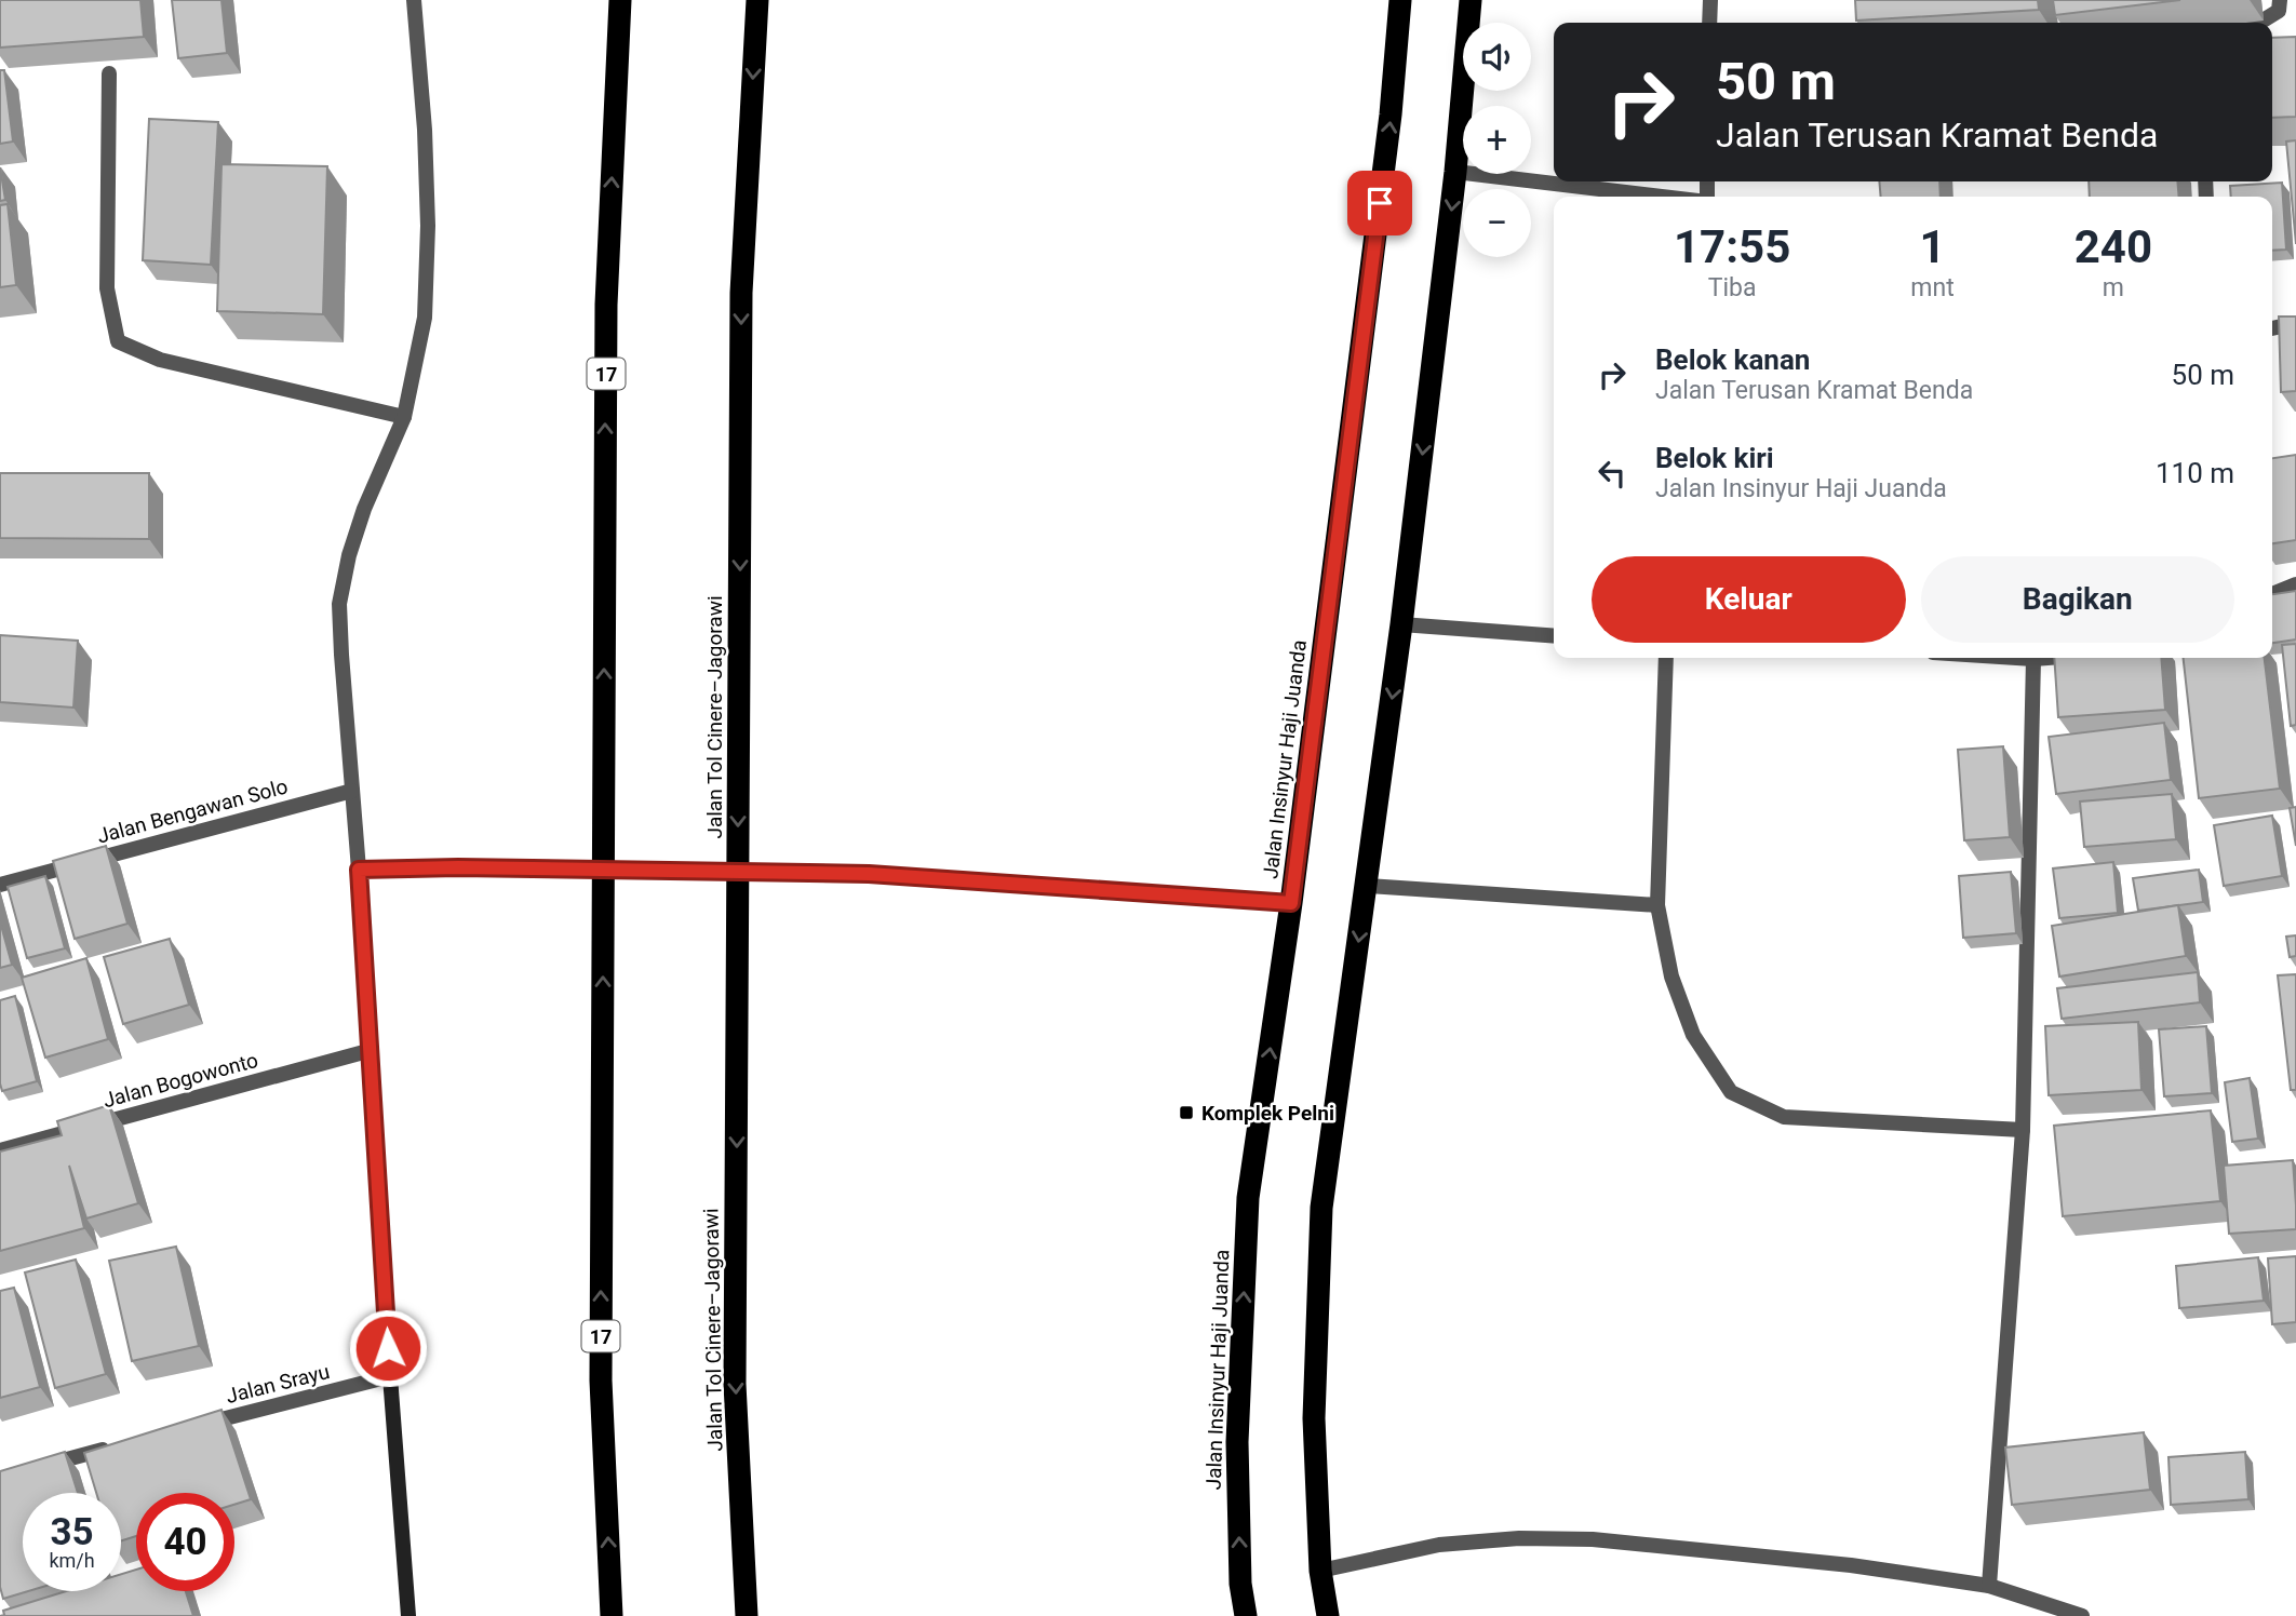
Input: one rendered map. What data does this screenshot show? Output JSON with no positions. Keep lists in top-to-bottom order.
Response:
{
  "streets": {
    "highway": ["17", "Jalan Tol Cinere–Jagorawi", "Jalan Insinyur Haji Juanda"],
    "street": ["Jalan Bengawan Solo", "Jalan Bogowonto", "Jalan Srayu"]
  },
  "places": {
    "transit": ["Komplek Pelni"]
  },
  "page": {
    "map_buttons": ["+", "−"],
    "turn": ["50 m", "Jalan Terusan Kramat Benda"],
    "eta": [
      "17:55",
      "Tiba",
      "1",
      "mnt",
      "240",
      "m"
    ],
    "list": [
      {
        "name": "Belok kanan",
        "note": "Jalan Terusan Kramat Benda",
        "value": "50 m"
      },
      {
        "name": "Belok kiri",
        "note": "Jalan Insinyur Haji Juanda",
        "value": "110 m"
      }
    ],
    "buttons": ["Keluar", "Bagikan"],
    "speed": "35 km/h",
    "limit": "40"
  }
}
